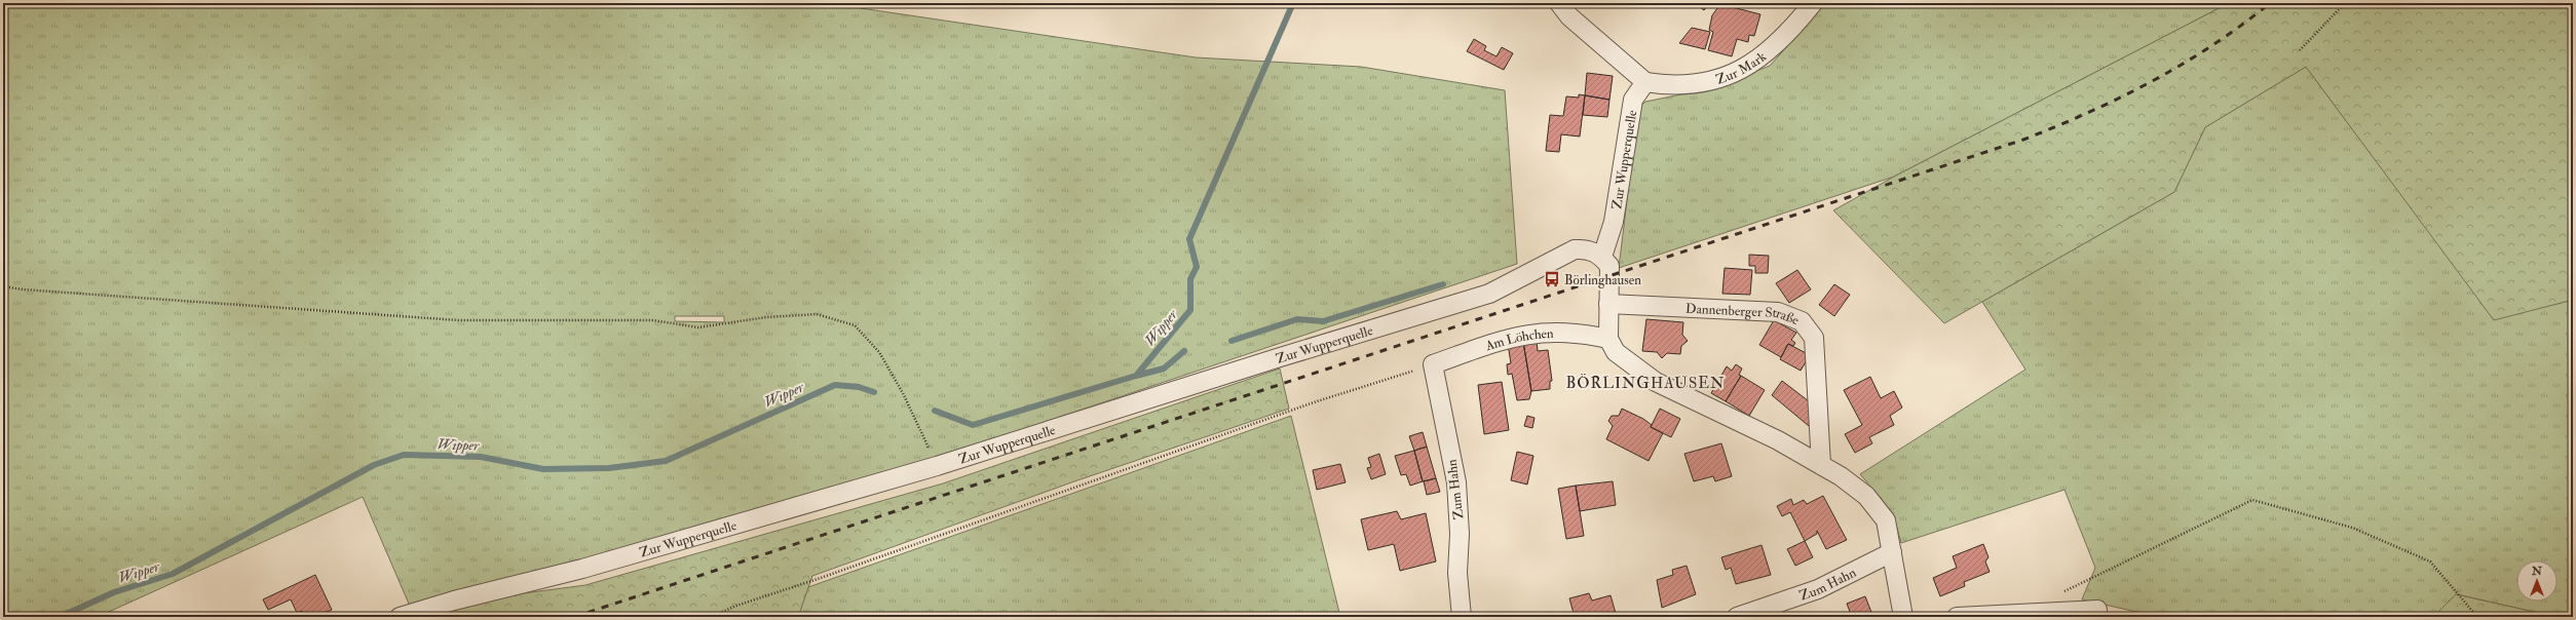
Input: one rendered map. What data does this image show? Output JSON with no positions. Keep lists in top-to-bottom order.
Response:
{
  "streets": {
    "street": [
      "Zur Mark",
      "Zur Wupperquelle",
      "Dannenberger Straße",
      "Am Löhchen",
      "Zum Hahn"
    ]
  },
  "crossings": [
    ["Zur Mark", "Zur Wupperquelle"],
    ["Am Löhchen", "Zum Hahn"]
  ],
  "districts": ["BÖRLINGHAUSEN"],
  "water": ["Wipper"],
  "places": {
    "bus stop": ["Börlinghausen"]
  },
  "north": "top"
}
